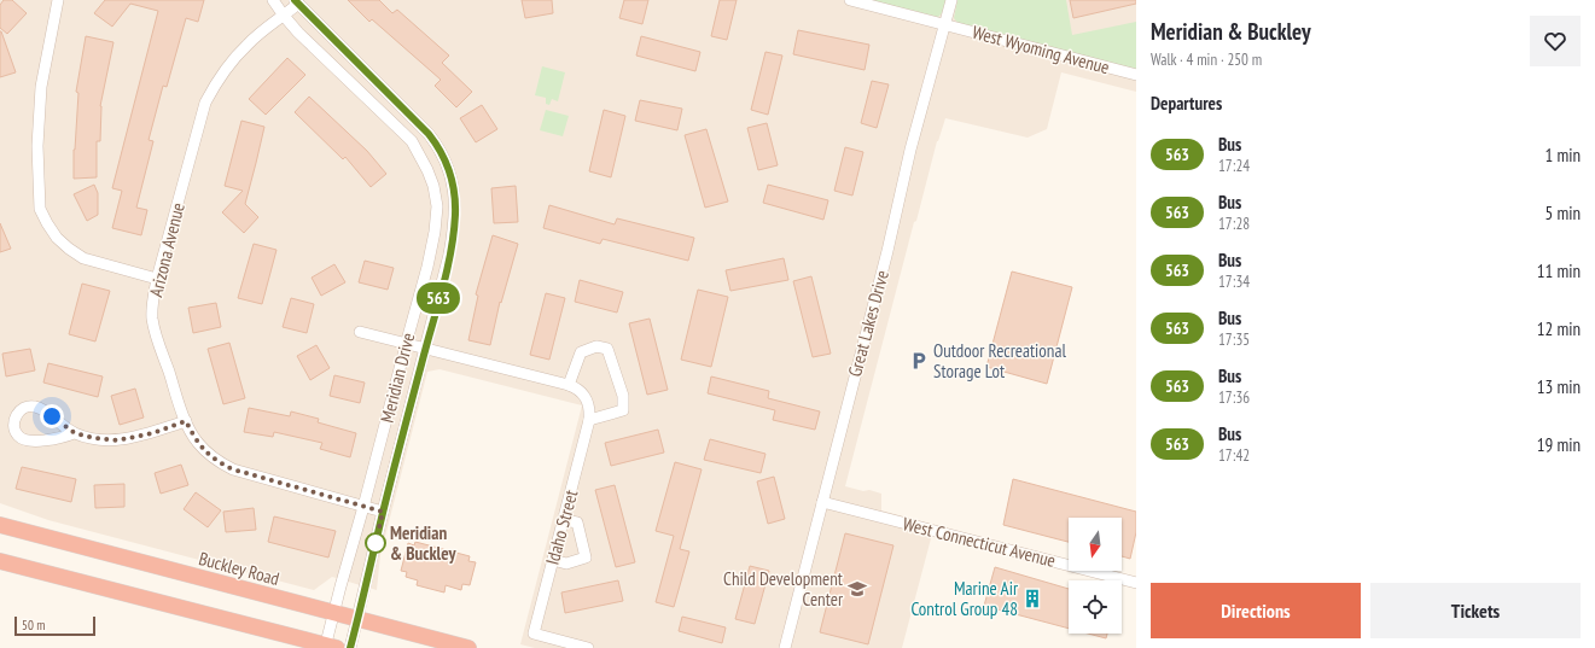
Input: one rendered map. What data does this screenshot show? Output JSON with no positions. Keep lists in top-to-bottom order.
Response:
{
  "streets": {
    "highway": ["Buckley Road"],
    "street": [
      "West Wyoming Avenue",
      "Arizona Avenue",
      "Great Lakes Drive",
      "Meridian Drive",
      "Idaho Street",
      "West Connecticut Avenue"
    ]
  },
  "crossings": [
    ["West Wyoming Avenue", "Great Lakes Drive"],
    ["Arizona Avenue", "Meridian Drive"],
    ["Great Lakes Drive", "West Connecticut Avenue"],
    ["Meridian Drive", "Buckley Road"]
  ],
  "places": {
    "parking": ["Outdoor Recreational Storage Lot"],
    "other": ["Meridian & Buckley"],
    "school or university": ["Child Development Center"],
    "building": ["Marine Air Control Group 48"]
  },
  "lines": ["bus line 563"],
  "scale_bar": "50 m",
  "north": "bottom",
  "page": {
    "on_map": "563",
    "heading": [
      ["Meridian & Buckley", "Walk · 4 min · 250 m"],
      "Departures"
    ],
    "list": [
      {
        "mark": "563",
        "name": "Bus",
        "note": "17:24",
        "value": "1 min"
      },
      {
        "mark": "563",
        "name": "Bus",
        "note": "17:28",
        "value": "5 min"
      },
      {
        "mark": "563",
        "name": "Bus",
        "note": "17:34",
        "value": "11 min"
      },
      {
        "mark": "563",
        "name": "Bus",
        "note": "17:35",
        "value": "12 min"
      },
      {
        "mark": "563",
        "name": "Bus",
        "note": "17:36",
        "value": "13 min"
      },
      {
        "mark": "563",
        "name": "Bus",
        "note": "17:42",
        "value": "19 min"
      }
    ],
    "buttons": ["Directions", "Tickets"],
    "scale": "50 m"
  }
}
